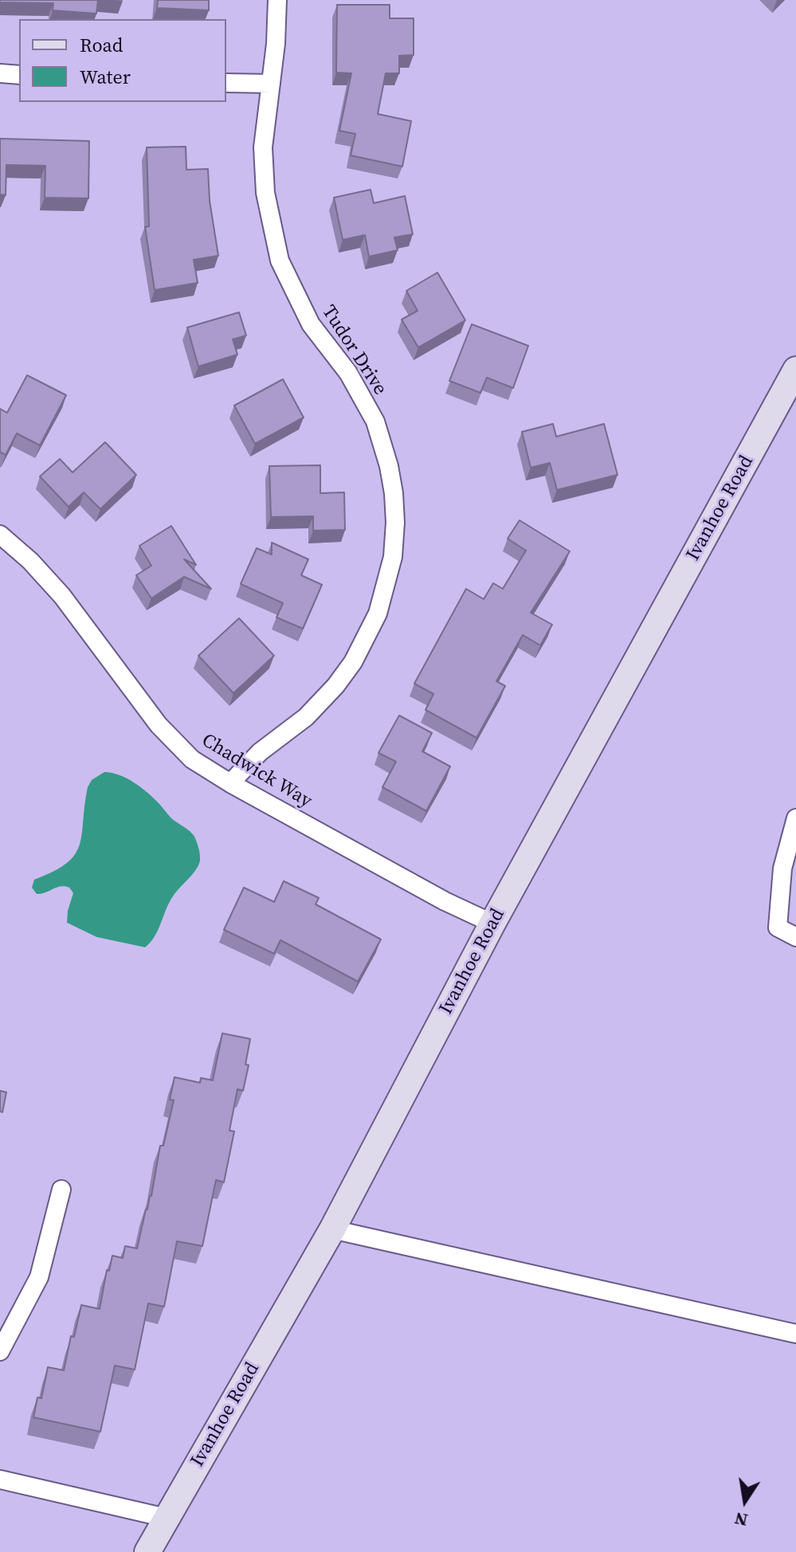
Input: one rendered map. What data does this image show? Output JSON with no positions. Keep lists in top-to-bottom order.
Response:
{
  "streets": {
    "main road": ["Ivanhoe Road"],
    "street": ["Tudor Drive", "Chadwick Way"]
  },
  "crossings": [
    ["Tudor Drive", "Chadwick Way"],
    ["Ivanhoe Road", "Chadwick Way"]
  ],
  "legend": ["Road", "Water"],
  "north": "bottom"
}
